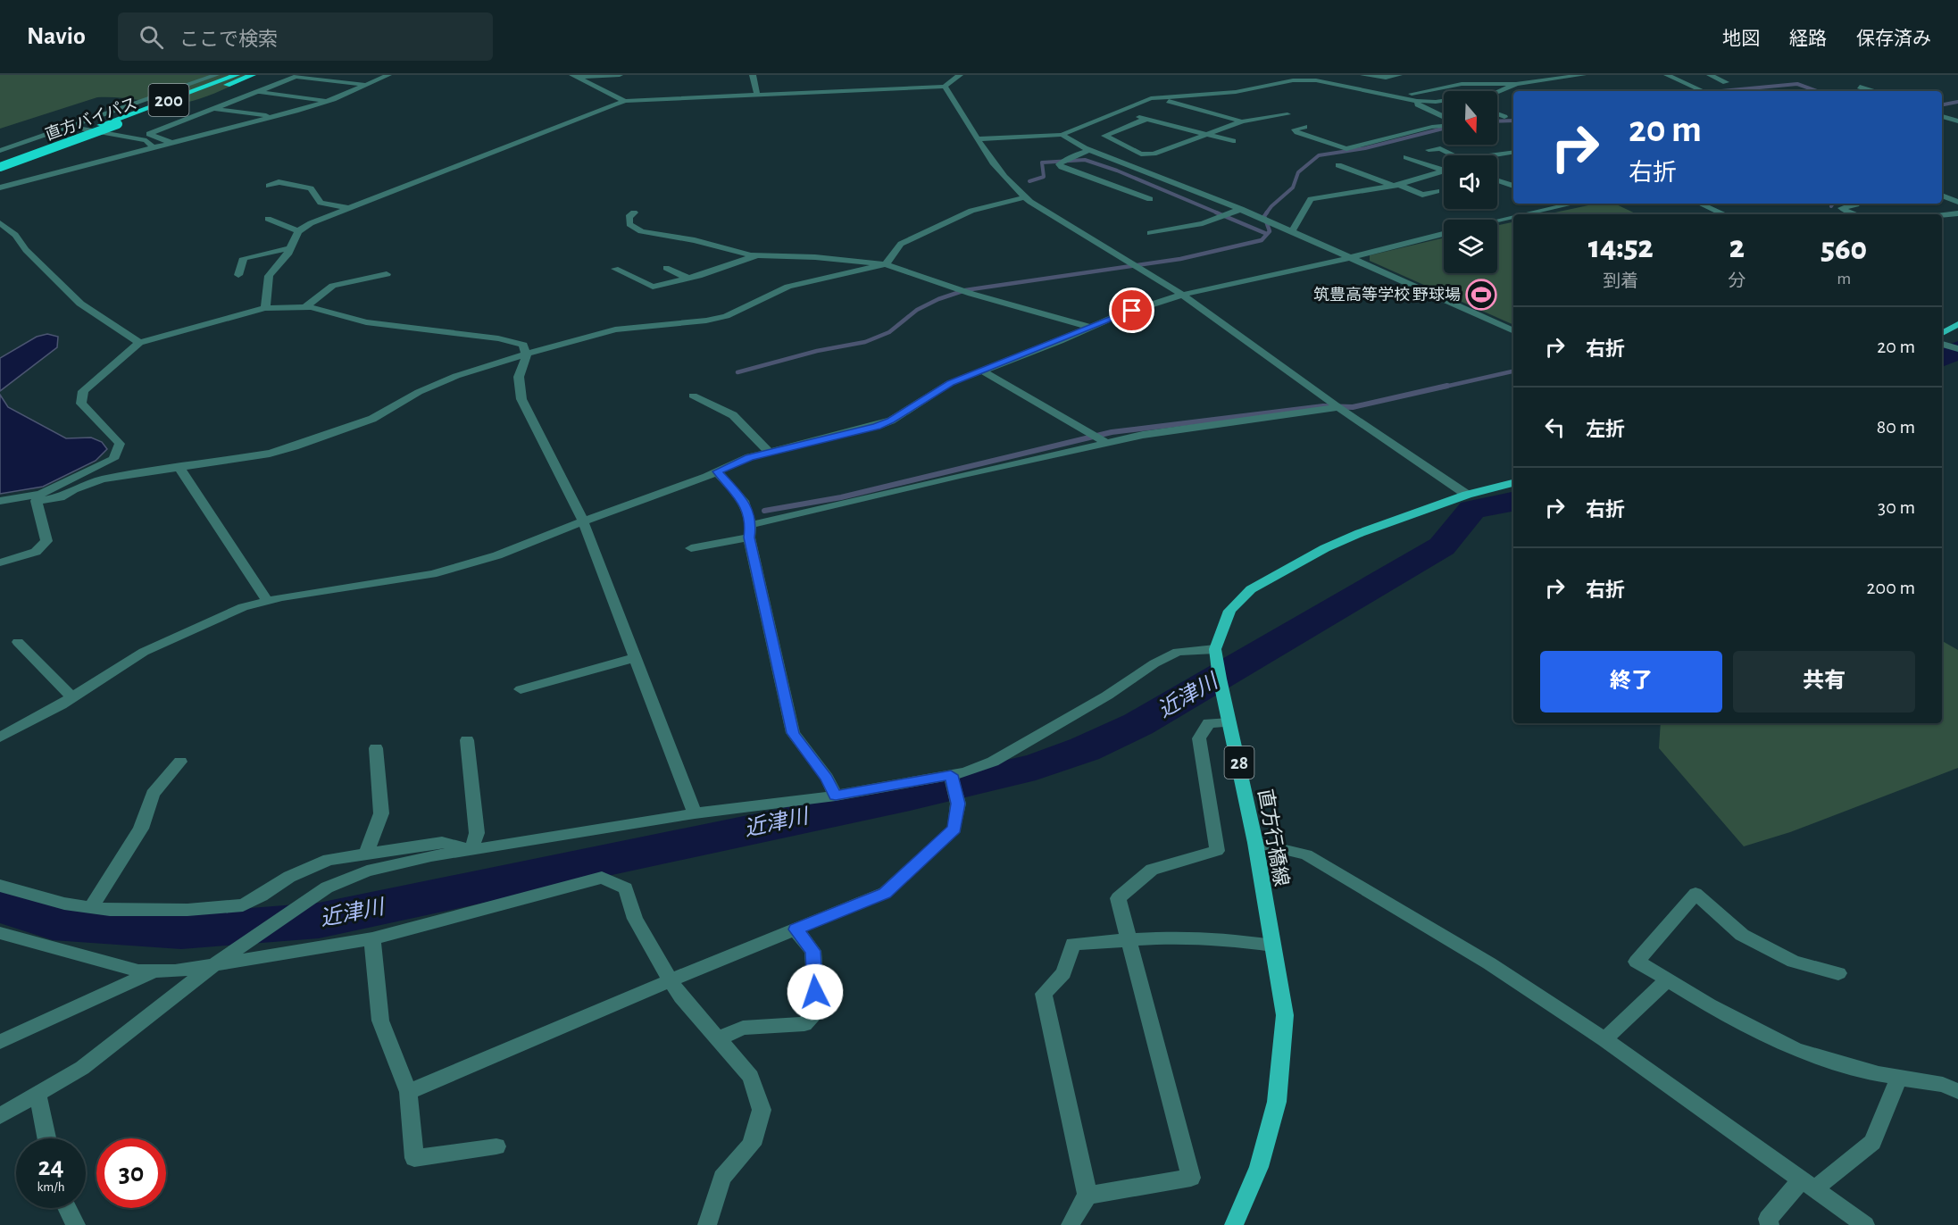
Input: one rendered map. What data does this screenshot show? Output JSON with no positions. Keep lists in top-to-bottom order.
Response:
{
  "streets": {
    "highway": ["200", "直方バイパス"],
    "main road": ["28", "直方行橋線"]
  },
  "water": ["近津川"],
  "places": {
    "sports": ["筑豊高等学校 野球場"]
  },
  "north": "bottom",
  "page": {
    "header": "Navio",
    "search": "ここで検索",
    "nav": ["地図", "経路", "保存済み"],
    "turn": ["20 m", "右折"],
    "eta": [
      "14:52",
      "到着",
      "2",
      "分",
      "560",
      "m"
    ],
    "list": [
      {
        "name": "右折",
        "value": "20 m"
      },
      {
        "name": "左折",
        "value": "80 m"
      },
      {
        "name": "右折",
        "value": "30 m"
      },
      {
        "name": "右折",
        "value": "200 m"
      }
    ],
    "buttons": ["終了", "共有"],
    "speed": "24 km/h",
    "limit": "30"
  }
}
